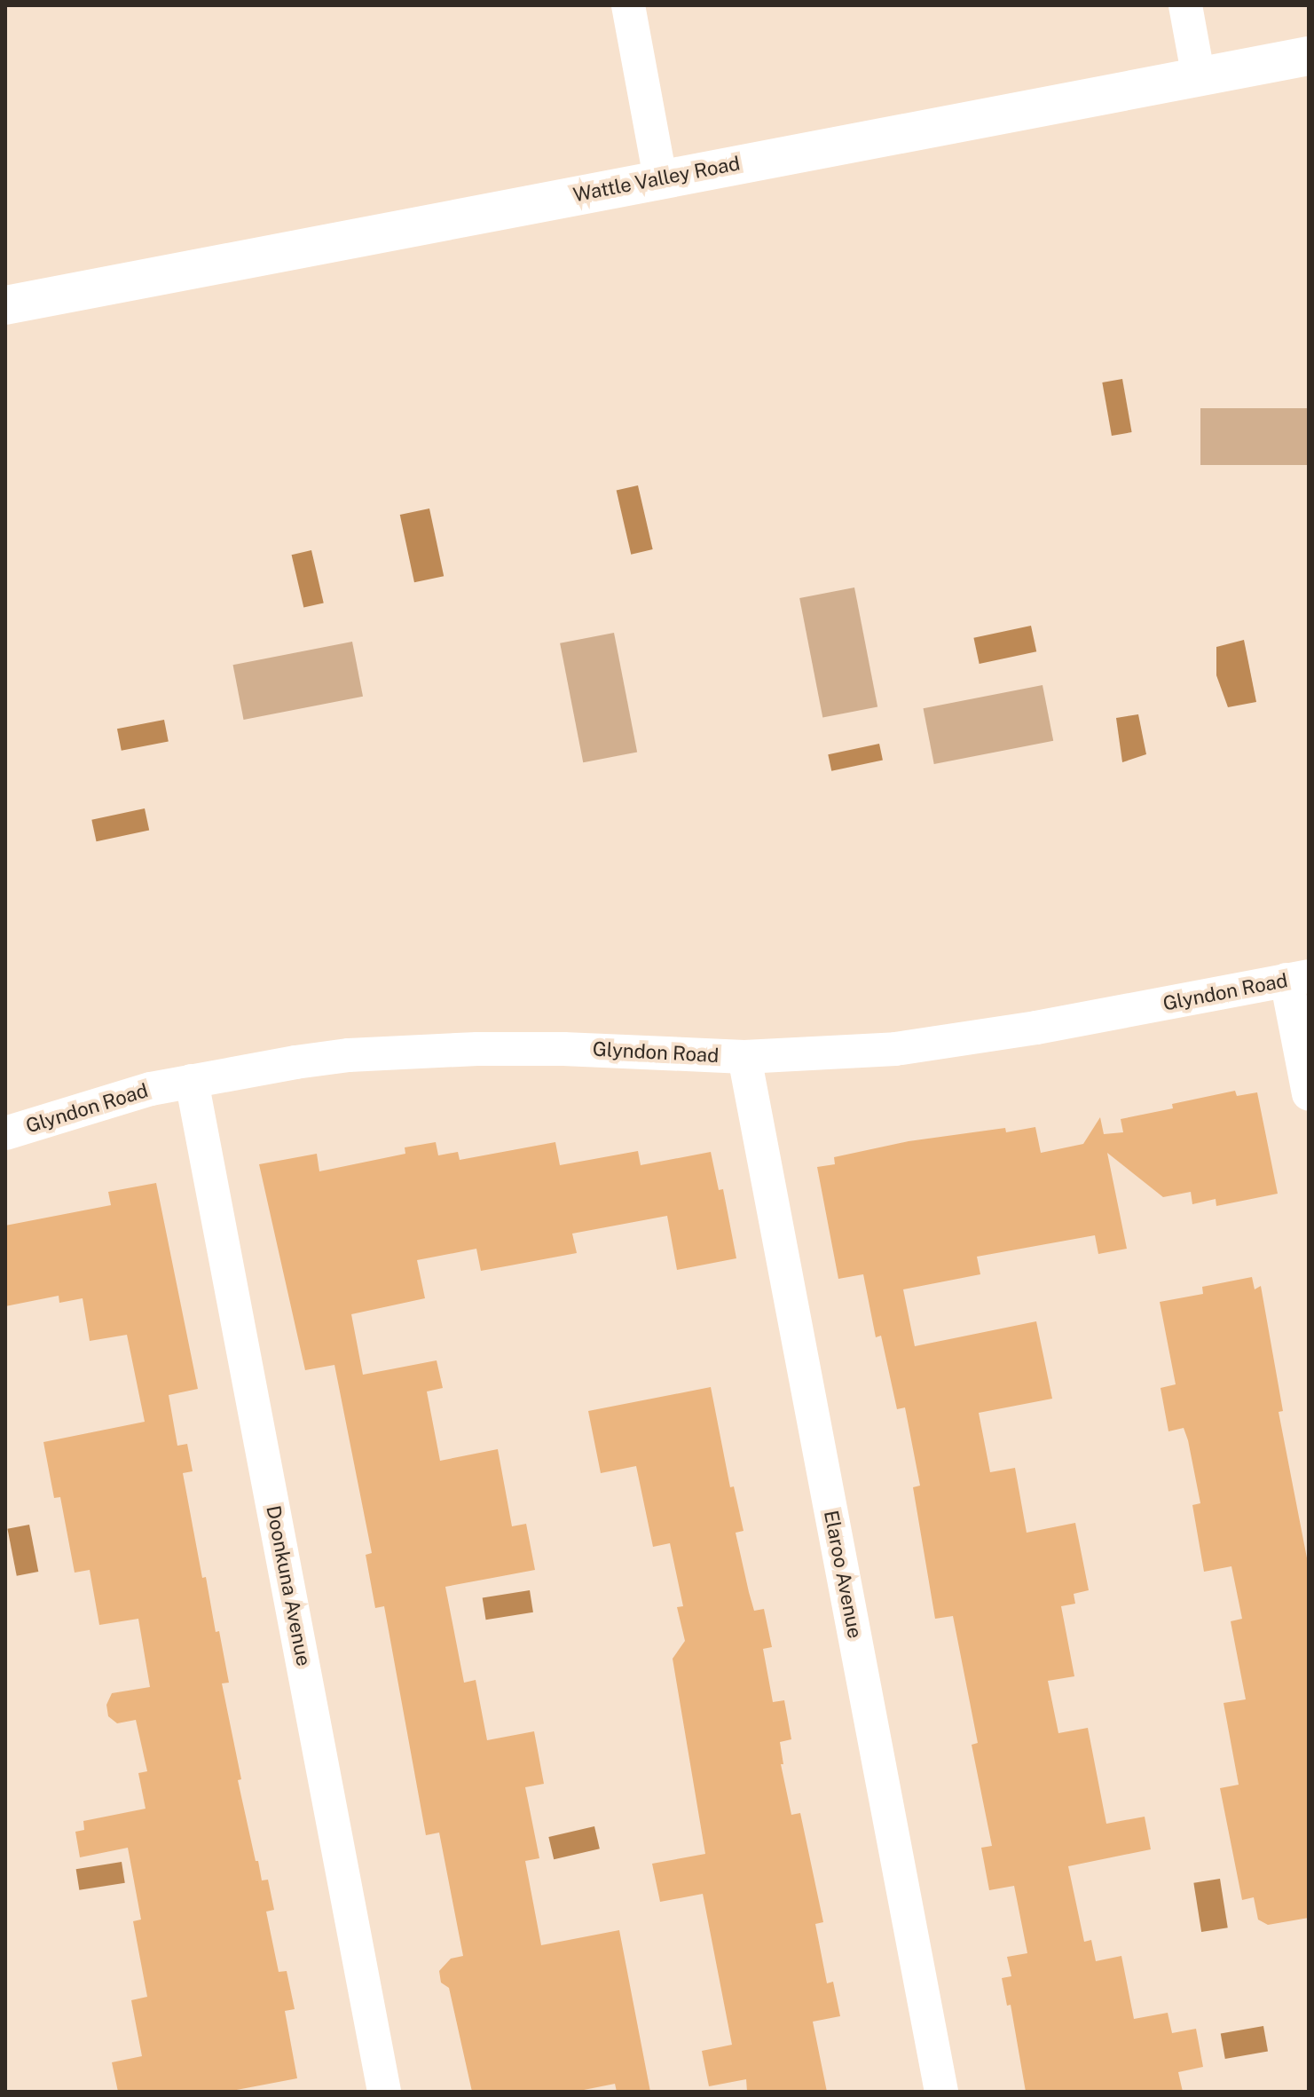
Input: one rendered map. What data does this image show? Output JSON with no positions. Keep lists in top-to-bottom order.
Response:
{
  "streets": {
    "street": [
      "Wattle Valley Road",
      "Glyndon Road",
      "Elaroo Avenue",
      "Doonkuna Avenue"
    ]
  },
  "crossings": [
    ["Glyndon Road", "Elaroo Avenue"],
    ["Glyndon Road", "Doonkuna Avenue"]
  ]
}
